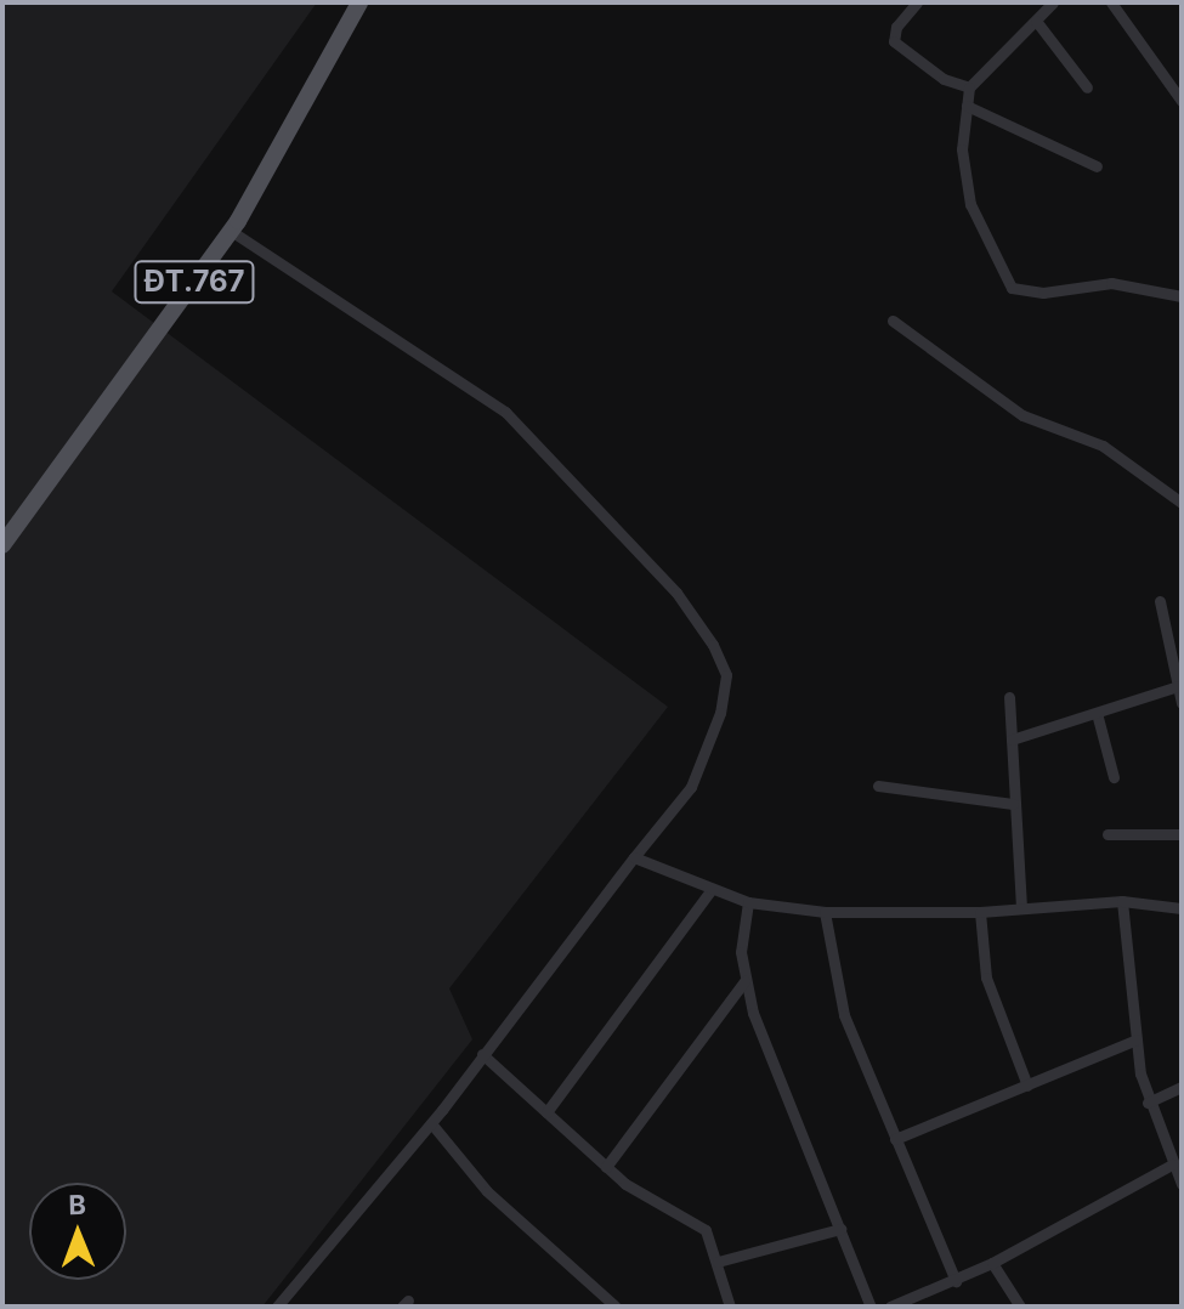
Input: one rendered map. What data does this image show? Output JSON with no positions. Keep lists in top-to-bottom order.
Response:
{
  "streets": {
    "main road": ["ĐT.767"]
  },
  "north": "top"
}
